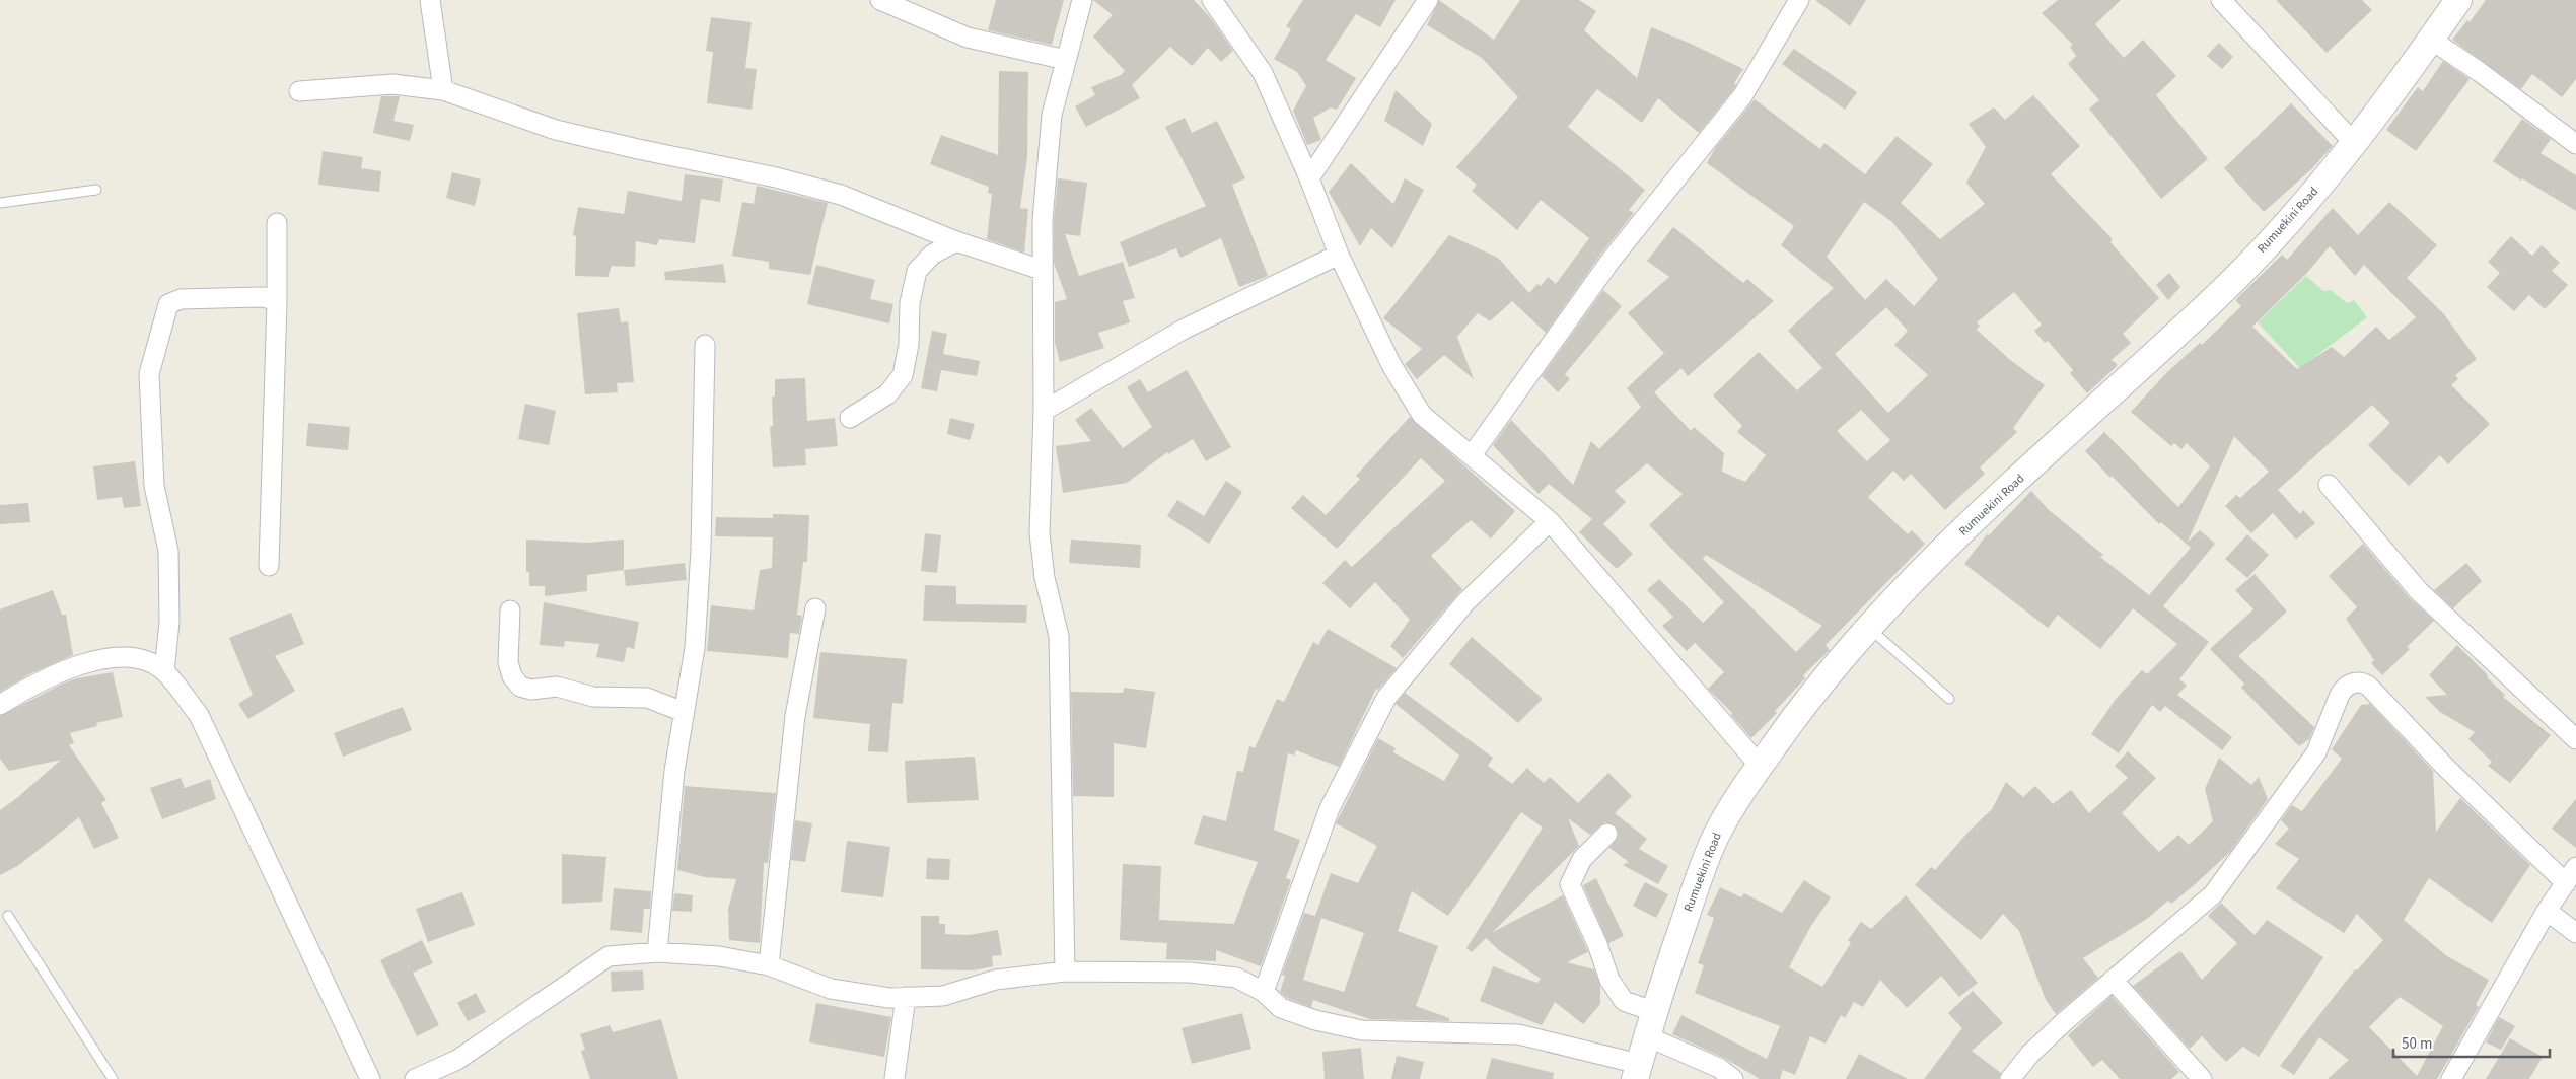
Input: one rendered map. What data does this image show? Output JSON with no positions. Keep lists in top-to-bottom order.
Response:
{
  "streets": {
    "street": ["Rumuekini Road"]
  },
  "scale_bar": "50 m"
}
